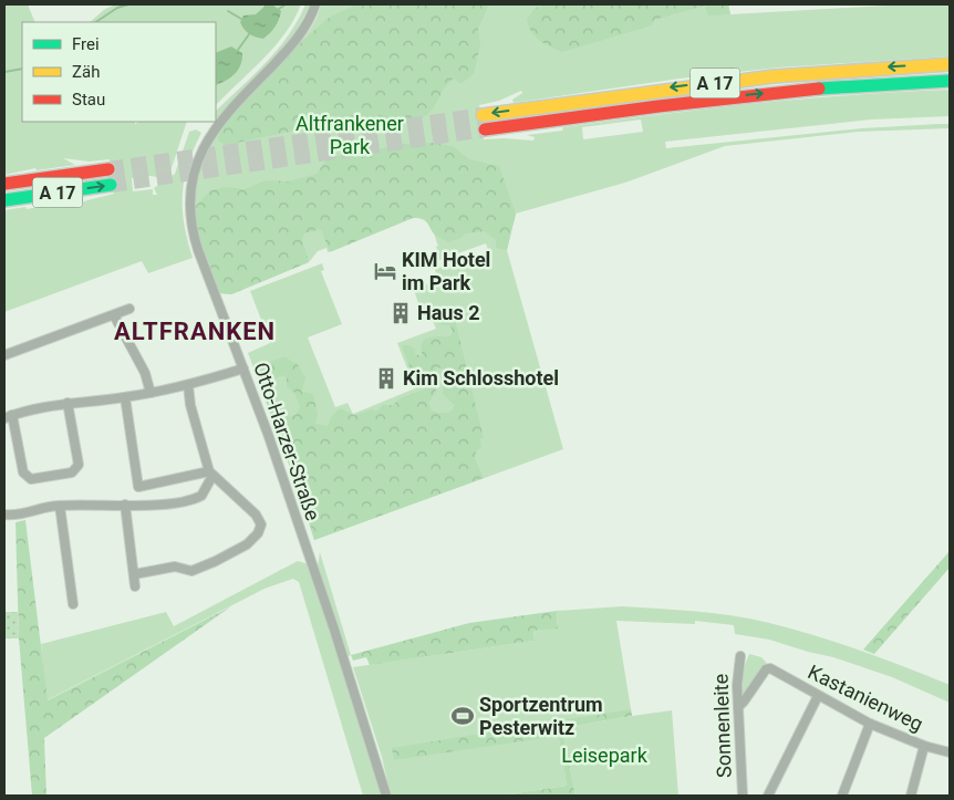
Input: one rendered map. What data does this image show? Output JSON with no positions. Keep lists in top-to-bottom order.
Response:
{
  "streets": {
    "highway": ["A 17"],
    "street": ["Otto-Harzer-Straße", "Kastanienweg", "Sonnenleite"]
  },
  "crossings": [
    ["Kastanienweg", "Sonnenleite"]
  ],
  "districts": ["ALTFRANKEN"],
  "parks": ["Altfrankener Park", "Leisepark"],
  "places": {
    "hotel": ["KIM Hotel im Park"],
    "building": ["Haus 2", "Kim Schlosshotel"],
    "sports": ["Sportzentrum Pesterwitz"]
  },
  "legend": ["Frei", "Zäh", "Stau"]
}
